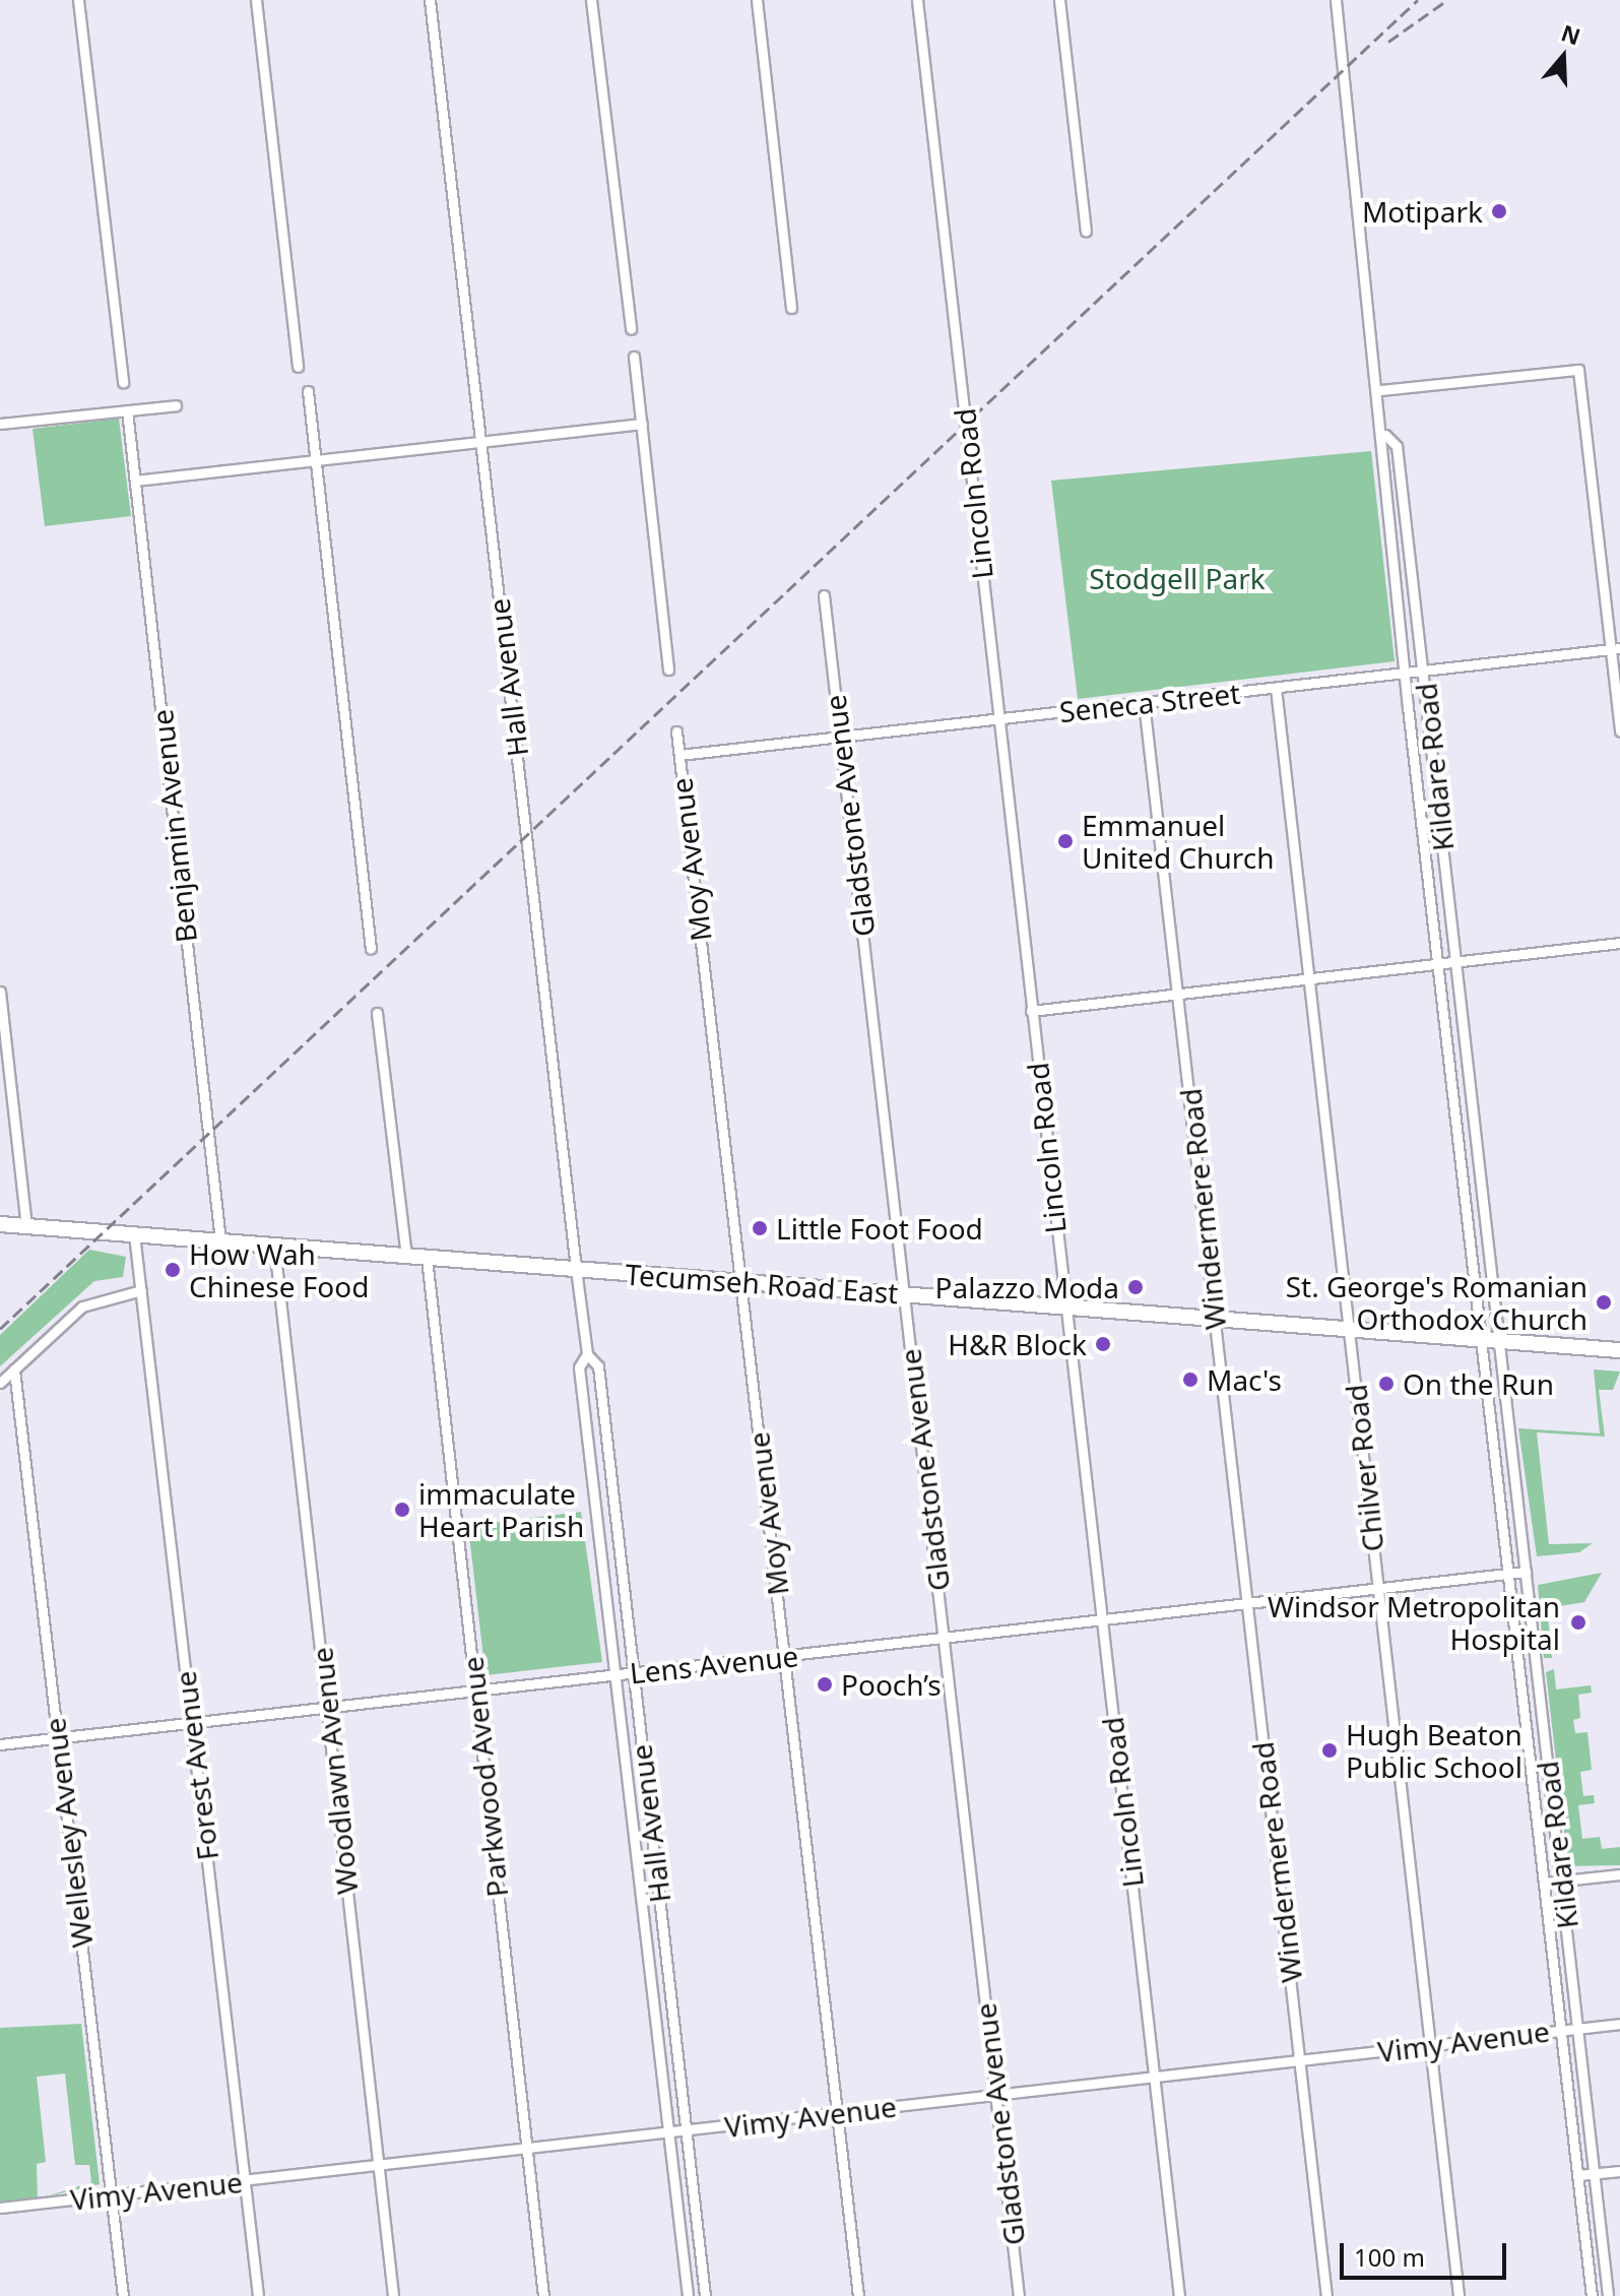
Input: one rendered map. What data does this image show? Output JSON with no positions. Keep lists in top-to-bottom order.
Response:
{
  "streets": {
    "main road": ["Tecumseh Road East"],
    "street": [
      "Lincoln Road",
      "Hall Avenue",
      "Seneca Street",
      "Kildare Road",
      "Gladstone Avenue",
      "Benjamin Avenue",
      "Moy Avenue",
      "Windermere Road",
      "Chilver Road",
      "Lens Avenue",
      "Forest Avenue",
      "Woodlawn Avenue",
      "Parkwood Avenue",
      "Wellesley Avenue",
      "Vimy Avenue"
    ]
  },
  "crossings": [
    ["Lincoln Road", "Seneca Street"],
    ["Lincoln Road", "Tecumseh Road East"],
    ["Lincoln Road", "Lens Avenue"],
    ["Lincoln Road", "Vimy Avenue"],
    ["Hall Avenue", "Tecumseh Road East"],
    ["Hall Avenue", "Lens Avenue"],
    ["Hall Avenue", "Vimy Avenue"],
    ["Seneca Street", "Kildare Road"],
    ["Seneca Street", "Gladstone Avenue"],
    ["Seneca Street", "Moy Avenue"],
    ["Seneca Street", "Windermere Road"],
    ["Seneca Street", "Chilver Road"],
    ["Kildare Road", "Tecumseh Road East"],
    ["Kildare Road", "Lens Avenue"],
    ["Kildare Road", "Vimy Avenue"],
    ["Gladstone Avenue", "Tecumseh Road East"],
    ["Gladstone Avenue", "Lens Avenue"],
    ["Gladstone Avenue", "Vimy Avenue"],
    ["Benjamin Avenue", "Tecumseh Road East"],
    ["Moy Avenue", "Tecumseh Road East"],
    ["Moy Avenue", "Lens Avenue"],
    ["Moy Avenue", "Vimy Avenue"],
    ["Windermere Road", "Tecumseh Road East"],
    ["Windermere Road", "Lens Avenue"],
    ["Windermere Road", "Vimy Avenue"],
    ["Tecumseh Road East", "Chilver Road"],
    ["Tecumseh Road East", "Forest Avenue"],
    ["Tecumseh Road East", "Woodlawn Avenue"],
    ["Tecumseh Road East", "Parkwood Avenue"],
    ["Chilver Road", "Lens Avenue"],
    ["Chilver Road", "Vimy Avenue"],
    ["Lens Avenue", "Forest Avenue"],
    ["Lens Avenue", "Woodlawn Avenue"],
    ["Lens Avenue", "Parkwood Avenue"],
    ["Lens Avenue", "Wellesley Avenue"],
    ["Forest Avenue", "Vimy Avenue"],
    ["Woodlawn Avenue", "Vimy Avenue"],
    ["Parkwood Avenue", "Vimy Avenue"],
    ["Wellesley Avenue", "Vimy Avenue"]
  ],
  "parks": ["Stodgell Park"],
  "places": [
    "Motipark",
    "Emmanuel United Church",
    "Little Foot Food",
    "How Wah Chinese Food",
    "Palazzo Moda",
    "St. George's Romanian Orthodox Church",
    "H&R Block",
    "Mac's",
    "On the Run",
    "immaculate Heart Parish",
    "Windsor Metropolitan Hospital",
    "Pooch’s",
    "Hugh Beaton Public School"
  ],
  "scale_bar": "100 m",
  "north": "top"
}
